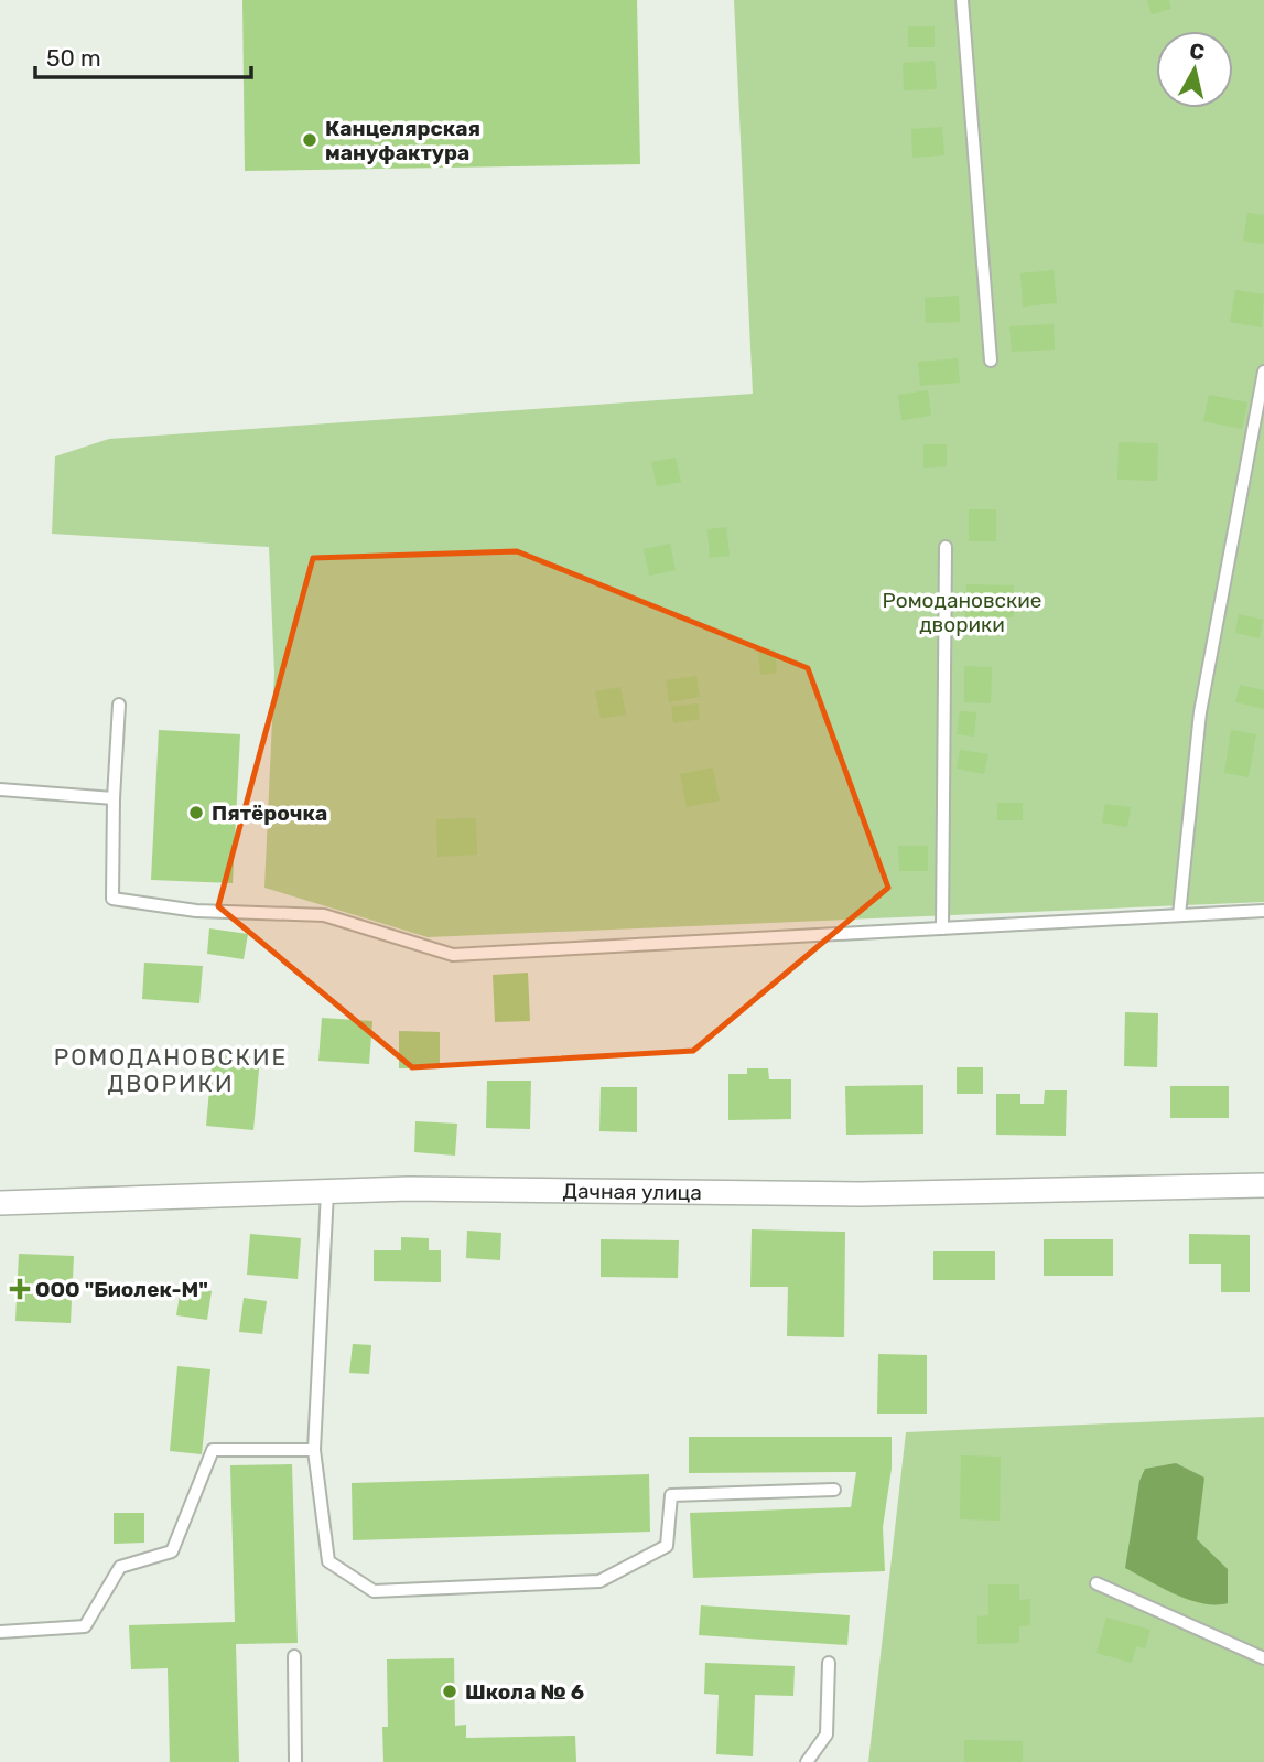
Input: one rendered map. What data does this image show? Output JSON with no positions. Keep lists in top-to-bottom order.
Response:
{
  "streets": {
    "street": ["Дачная улица"]
  },
  "districts": ["РОМОДАНОВСКИЕ ДВОРИКИ"],
  "parks": ["Ромодановские дворики"],
  "places": {
    "other": ["Канцелярская мануфактура", "Пятёрочка", "Школа № 6"],
    "health": ["ООО \"Биолек-М\""]
  },
  "scale_bar": "50 m",
  "north": "top"
}
